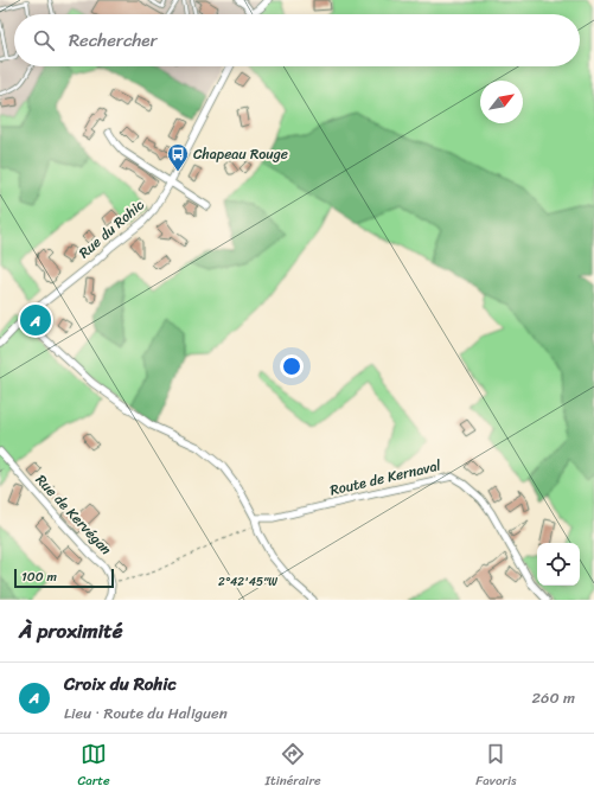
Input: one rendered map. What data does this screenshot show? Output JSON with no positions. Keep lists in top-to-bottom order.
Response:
{
  "streets": {
    "street": ["Rue du Rohic", "Route de Kernaval", "Rue de Kervégan"]
  },
  "places": {
    "bus stop": ["Chapeau Rouge"]
  },
  "scale_bar": "100 m",
  "north": "top right",
  "page": {
    "search": "Rechercher",
    "pins": "A",
    "scale": "100 m",
    "heading": "À proximité",
    "list": [
      {
        "mark": "A",
        "name": "Croix du Rohic",
        "note": "Lieu · Route du Haliguen",
        "value": "260 m"
      }
    ],
    "nav": ["Carte", "Itinéraire", "Favoris"]
  },
  "coordinates": ["2°42'45\"W"]
}
